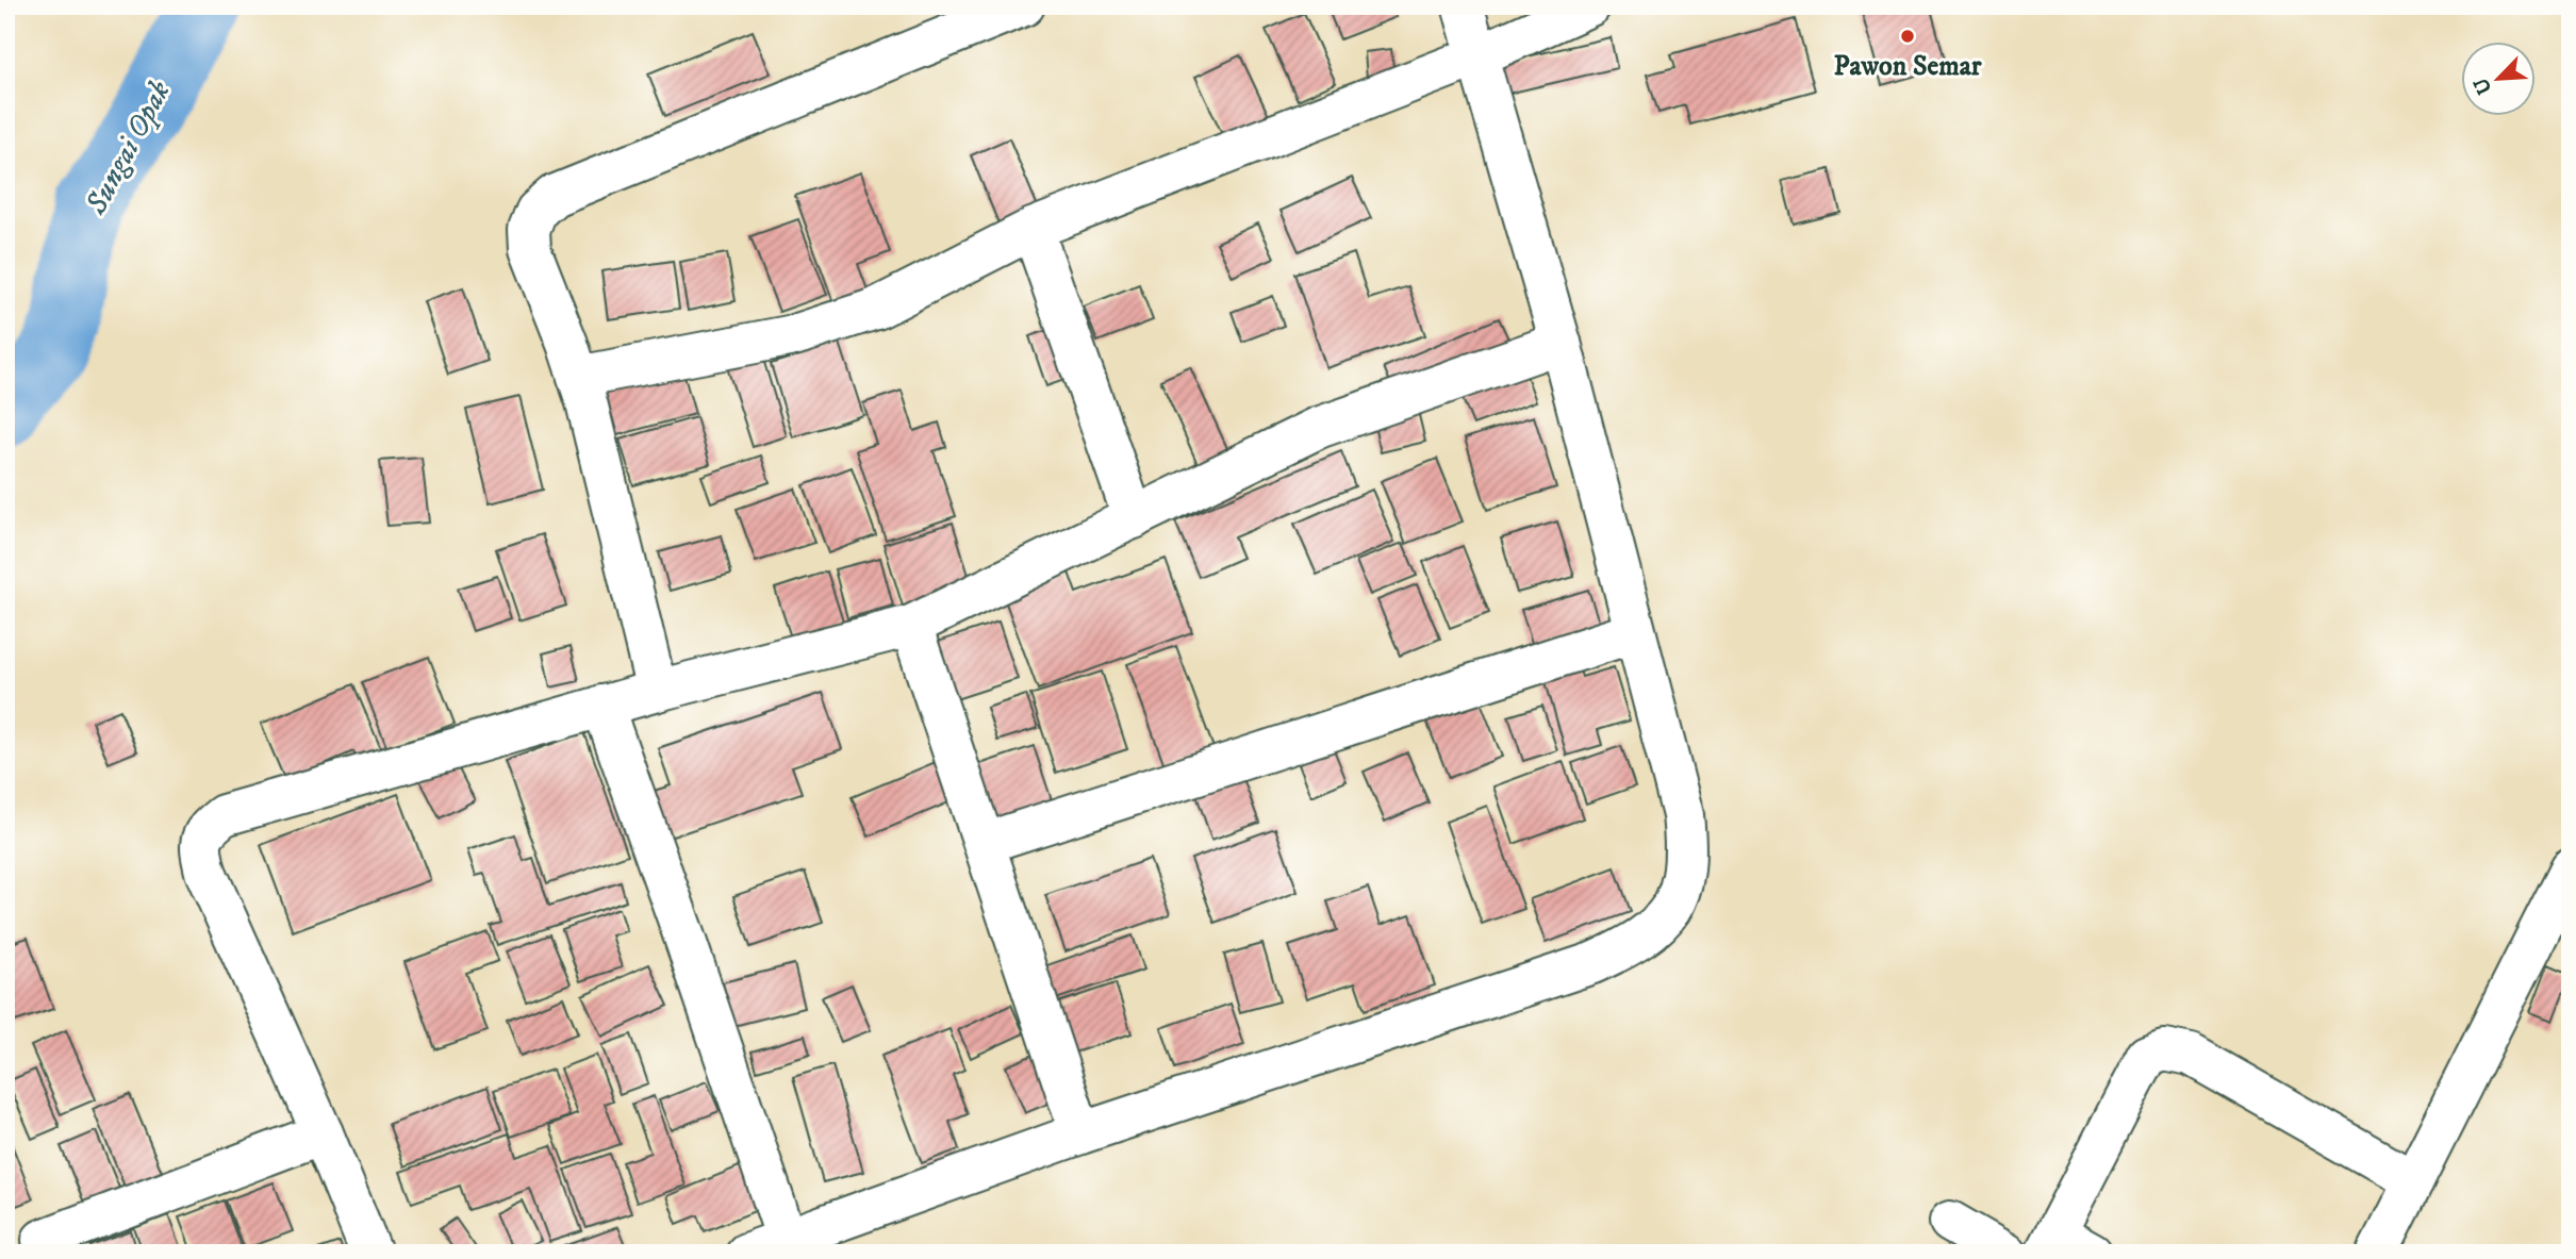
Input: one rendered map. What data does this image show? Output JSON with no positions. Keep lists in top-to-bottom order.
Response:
{
  "water": ["Sungai Opak"],
  "places": ["Pawon Semar"],
  "north": "bottom left"
}
